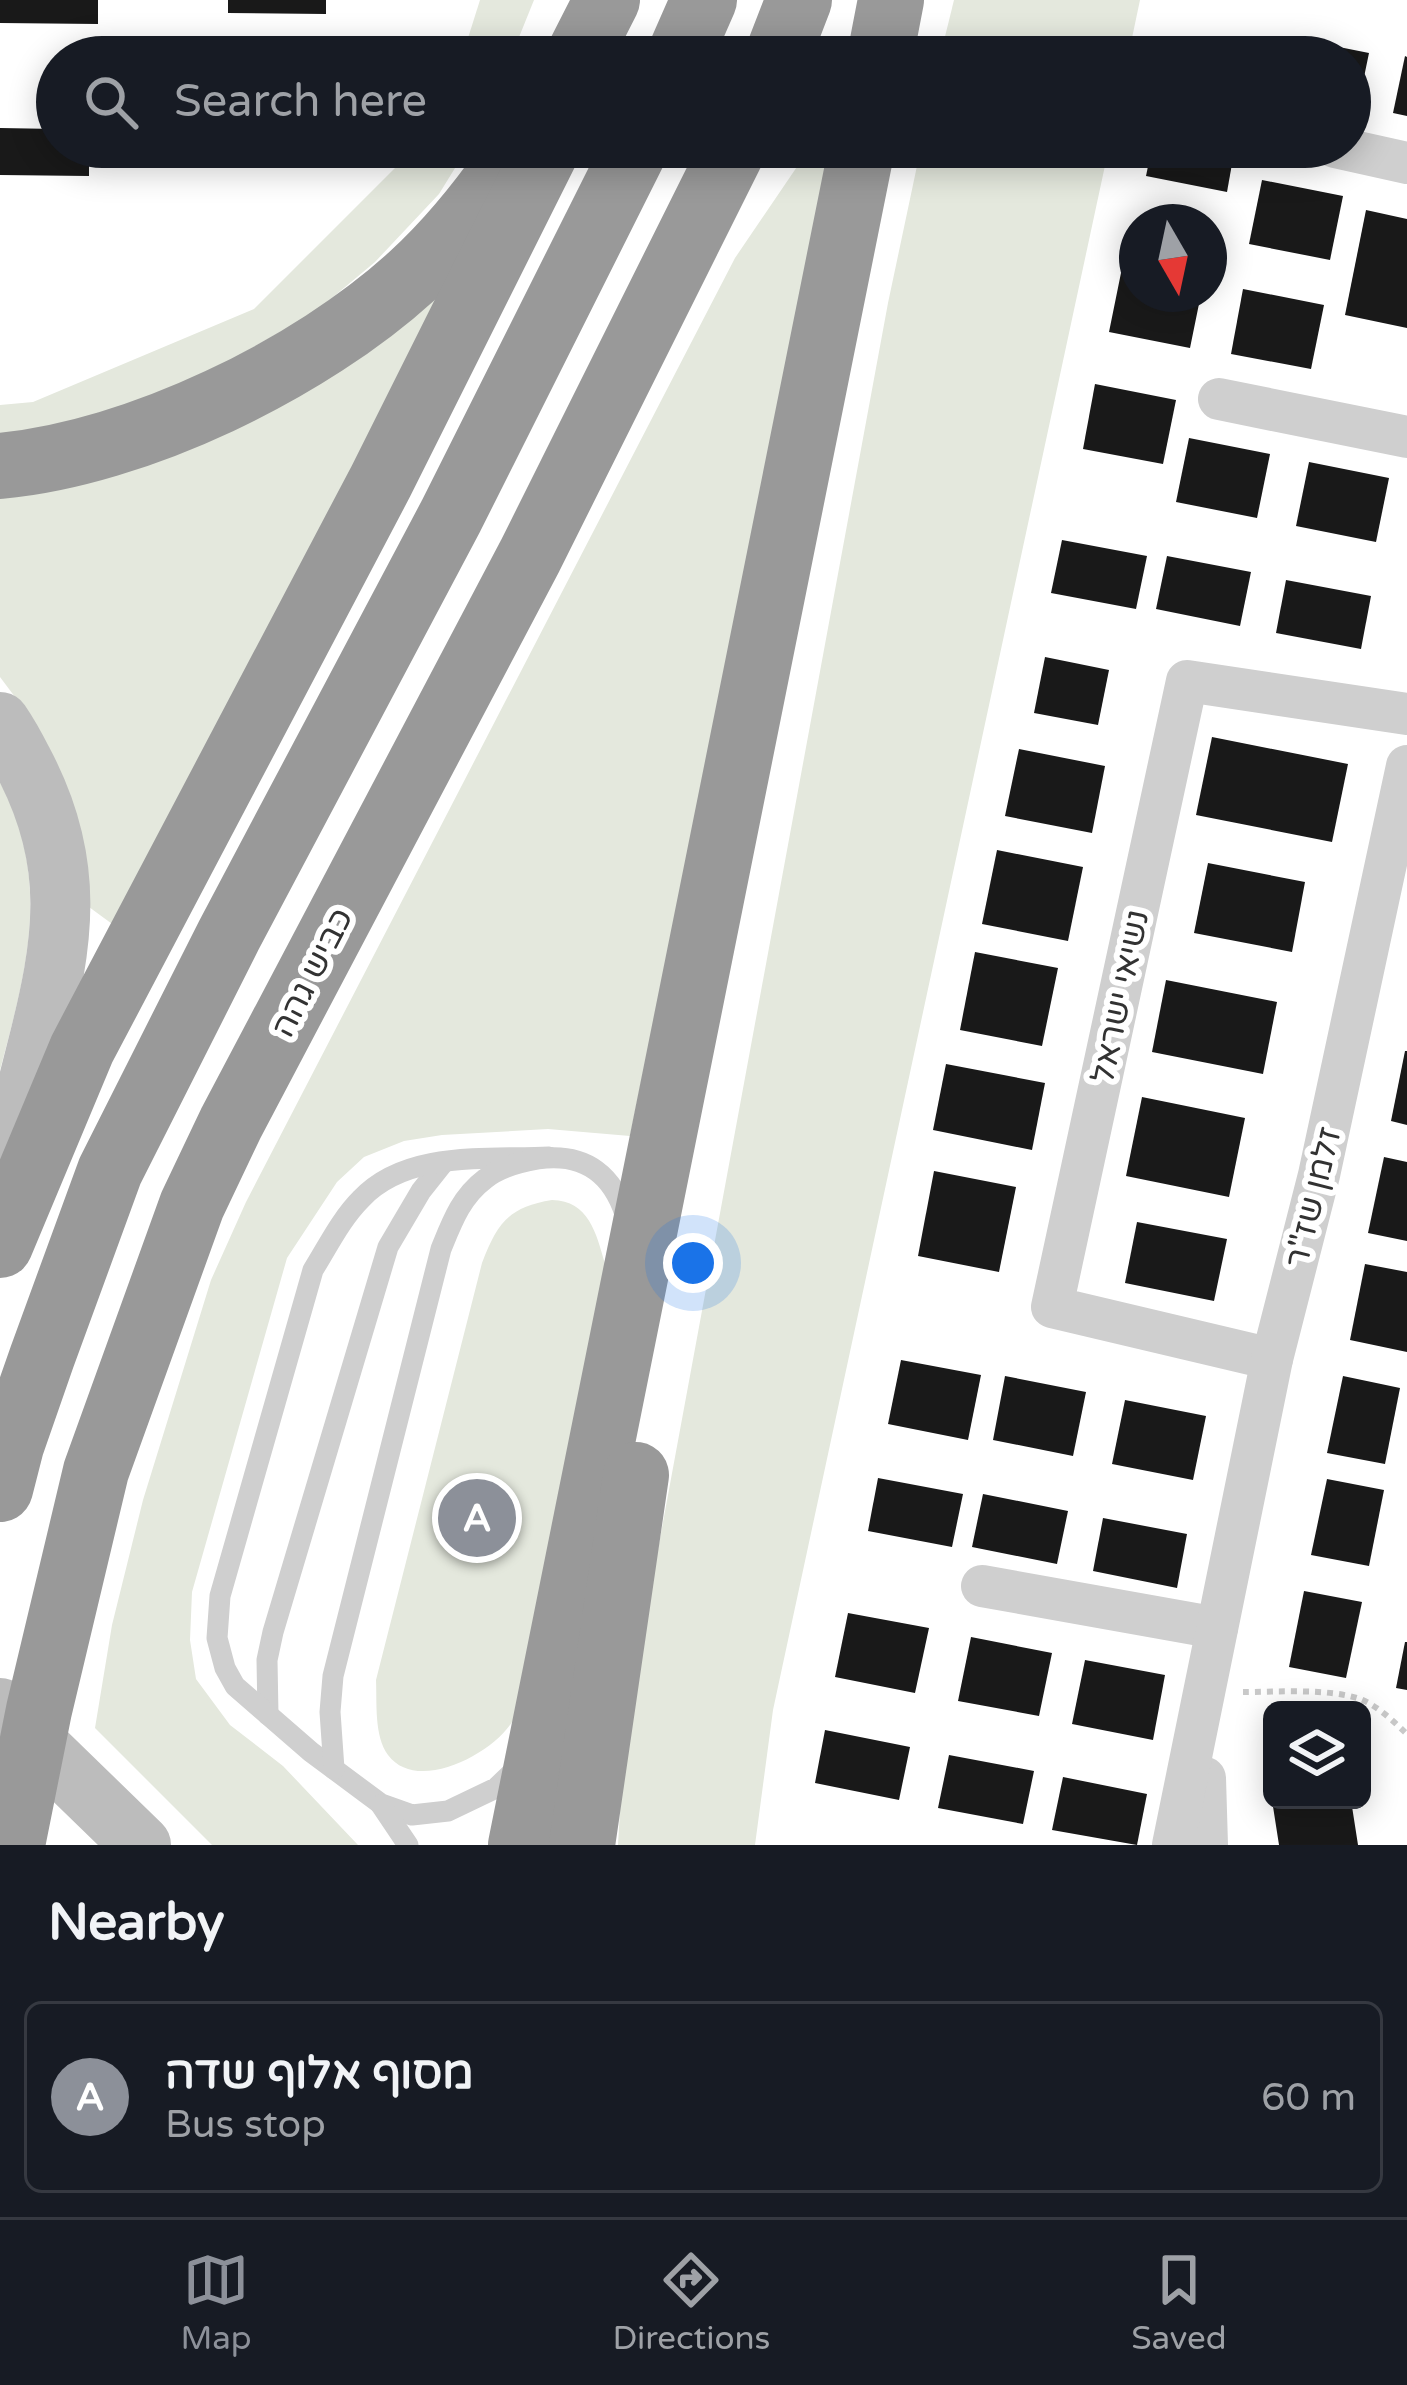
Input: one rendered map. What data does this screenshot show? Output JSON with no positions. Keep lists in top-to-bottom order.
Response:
{
  "streets": {
    "highway": ["כביש גהה"],
    "street": ["נשיאי ישראל", "זלמן שז\"ר"]
  },
  "crossings": [
    ["נשיאי ישראל", "זלמן שז\"ר"]
  ],
  "north": "bottom",
  "page": {
    "search": "Search here",
    "pins": "A",
    "heading": "Nearby",
    "list": [
      {
        "mark": "A",
        "name": "מסוף אלוף שדה",
        "note": "Bus stop",
        "value": "60 m"
      }
    ],
    "nav": ["Map", "Directions", "Saved"]
  }
}
